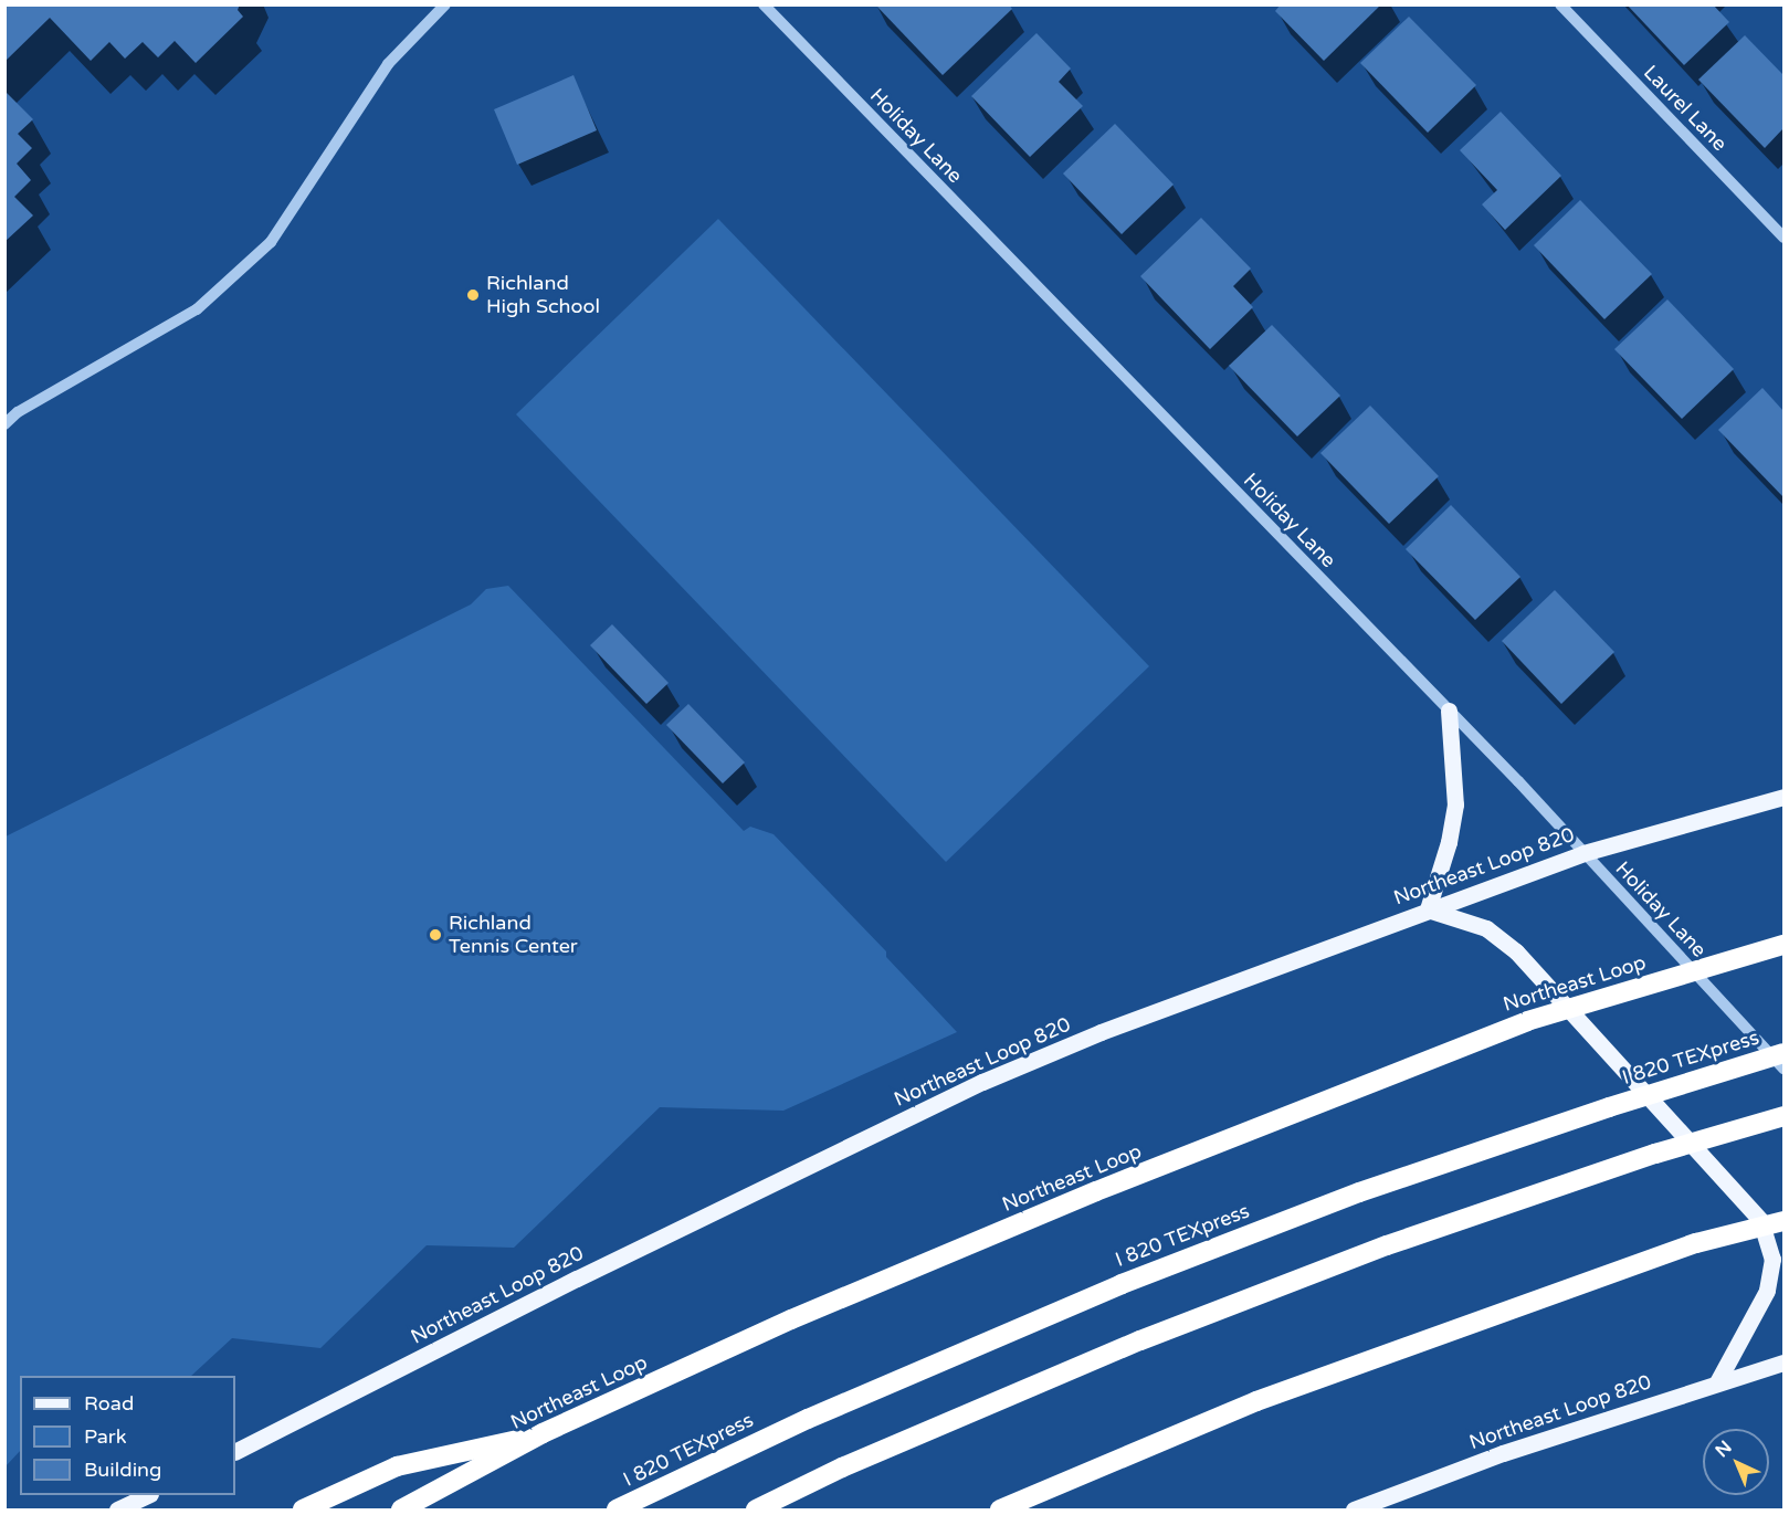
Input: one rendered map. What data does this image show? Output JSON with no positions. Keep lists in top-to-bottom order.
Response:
{
  "streets": {
    "highway": ["Northeast Loop", "I 820 TEXpress"],
    "main road": ["Northeast Loop 820"],
    "street": ["Laurel Lane", "Holiday Lane"]
  },
  "crossings": [
    ["Holiday Lane", "Northeast Loop 820"]
  ],
  "places": ["Richland High School", "Richland Tennis Center"],
  "legend": ["Road", "Park", "Building"],
  "north": "top left"
}
